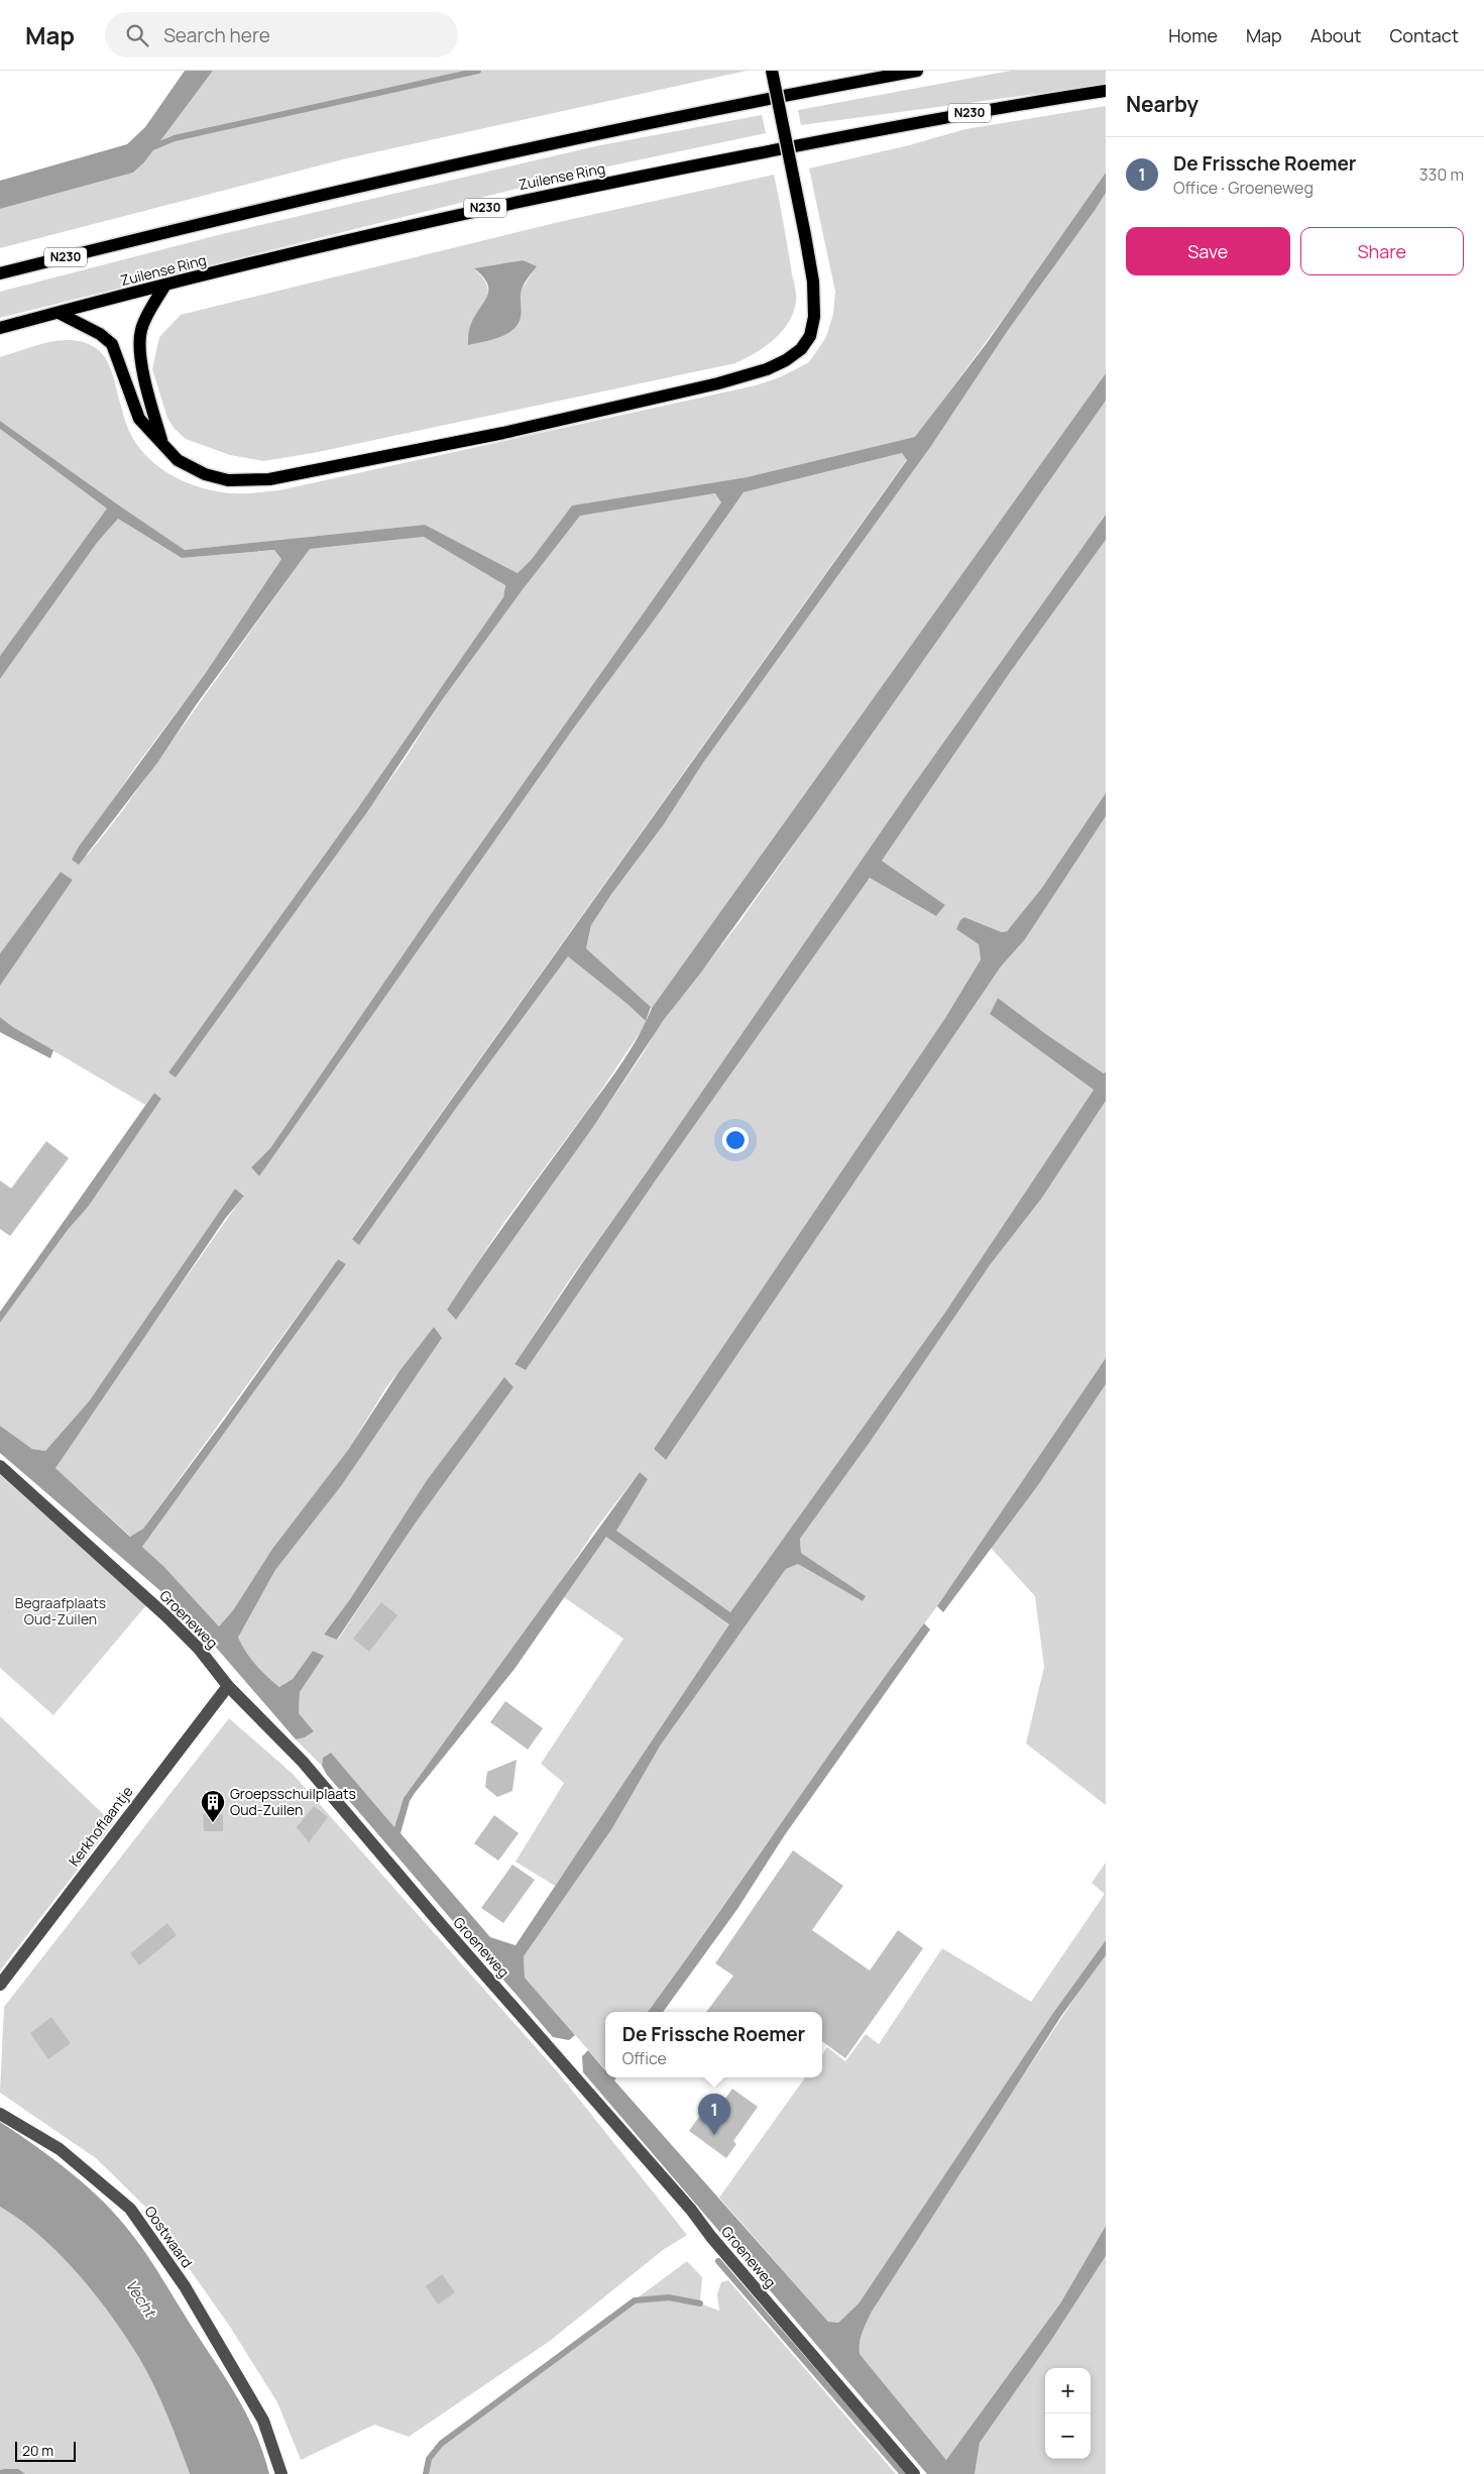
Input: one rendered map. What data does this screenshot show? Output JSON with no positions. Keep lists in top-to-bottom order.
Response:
{
  "streets": {
    "main road": ["N230", "Zuilense Ring"],
    "street": ["Groeneweg", "Kerkhoflaantje", "Oostwaard"]
  },
  "crossings": [
    ["Groeneweg", "Kerkhoflaantje"]
  ],
  "water": ["Vecht"],
  "parks": ["Begraafplaats Oud-Zuilen"],
  "places": {
    "building": ["Groepsschuilplaats Oud-Zuilen"]
  },
  "scale_bar": "20 m",
  "page": {
    "header": "Map",
    "search": "Search here",
    "nav": [
      "Home",
      "Map",
      "About",
      "Contact"
    ],
    "heading": "Nearby",
    "list": [
      {
        "mark": "1",
        "name": "De Frissche Roemer",
        "note": "Office · Groeneweg",
        "value": "330 m"
      }
    ],
    "buttons": ["Save", "Share"],
    "popup": ["De Frissche Roemer", "Office"],
    "pins": "1",
    "map_buttons": ["+", "−"],
    "scale": "20 m"
  }
}
